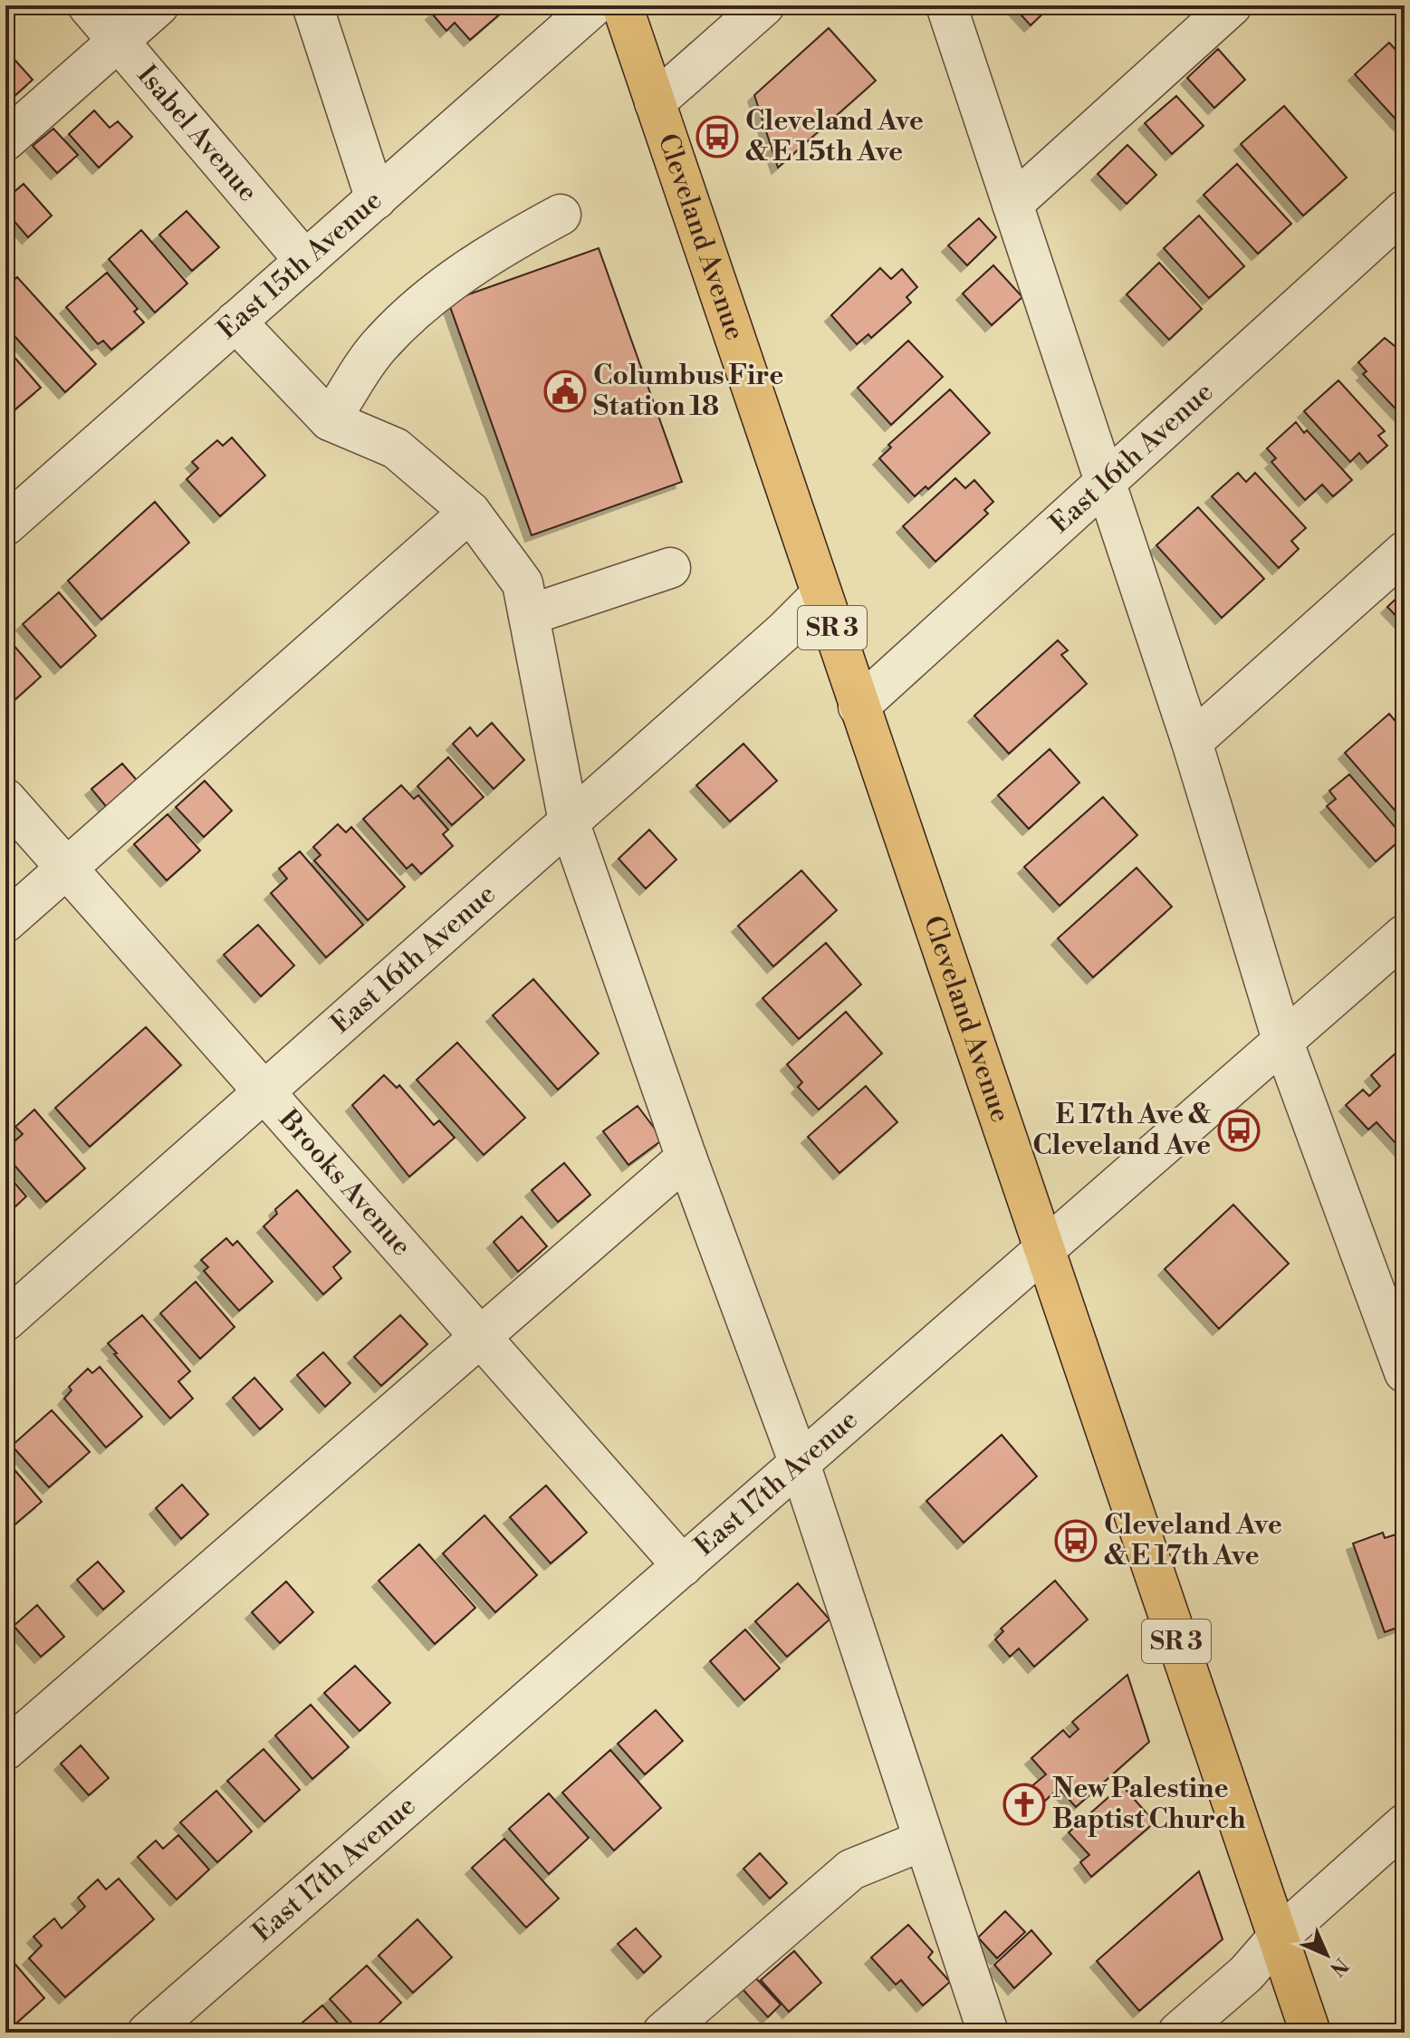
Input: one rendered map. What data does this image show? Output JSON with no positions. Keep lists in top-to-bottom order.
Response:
{
  "streets": {
    "main road": ["Cleveland Avenue", "SR 3"],
    "street": [
      "Isabel Avenue",
      "East 15th Avenue",
      "East 16th Avenue",
      "Brooks Avenue",
      "East 17th Avenue"
    ]
  },
  "crossings": [
    ["Isabel Avenue", "East 15th Avenue"],
    ["Cleveland Avenue", "East 16th Avenue"],
    ["Cleveland Avenue", "East 17th Avenue"],
    ["East 16th Avenue", "Brooks Avenue"],
    ["Brooks Avenue", "East 17th Avenue"]
  ],
  "places": {
    "bus stop": ["Cleveland Ave & E 15th Ave", "E 17th Ave & Cleveland Ave", "Cleveland Ave & E 17th Ave"],
    "public building": ["Columbus Fire Station 18"],
    "church": ["New Palestine Baptist Church"]
  },
  "north": "bottom right"
}
